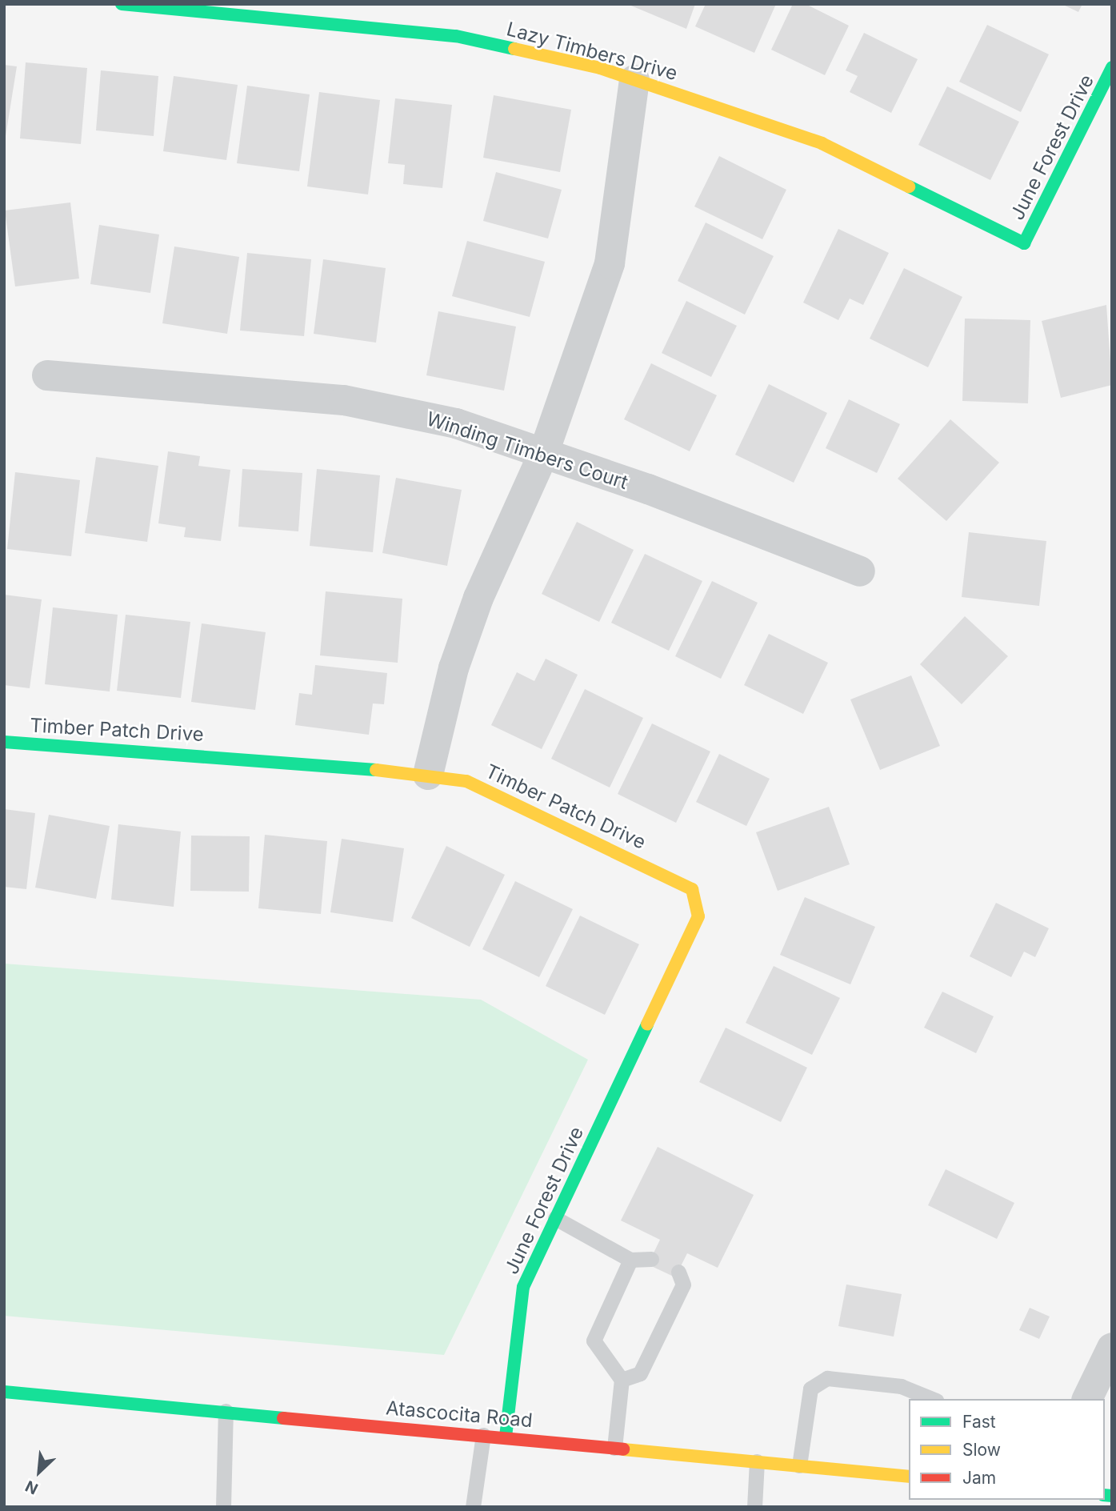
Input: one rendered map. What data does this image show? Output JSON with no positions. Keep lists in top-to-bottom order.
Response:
{
  "streets": {
    "street": [
      "Lazy Timbers Drive",
      "June Forest Drive",
      "Winding Timbers Court",
      "Timber Patch Drive",
      "Atascocita Road"
    ]
  },
  "crossings": [
    ["Lazy Timbers Drive", "June Forest Drive"],
    ["June Forest Drive", "Timber Patch Drive"],
    ["June Forest Drive", "Atascocita Road"]
  ],
  "legend": ["Fast", "Slow", "Jam"],
  "north": "bottom left"
}
